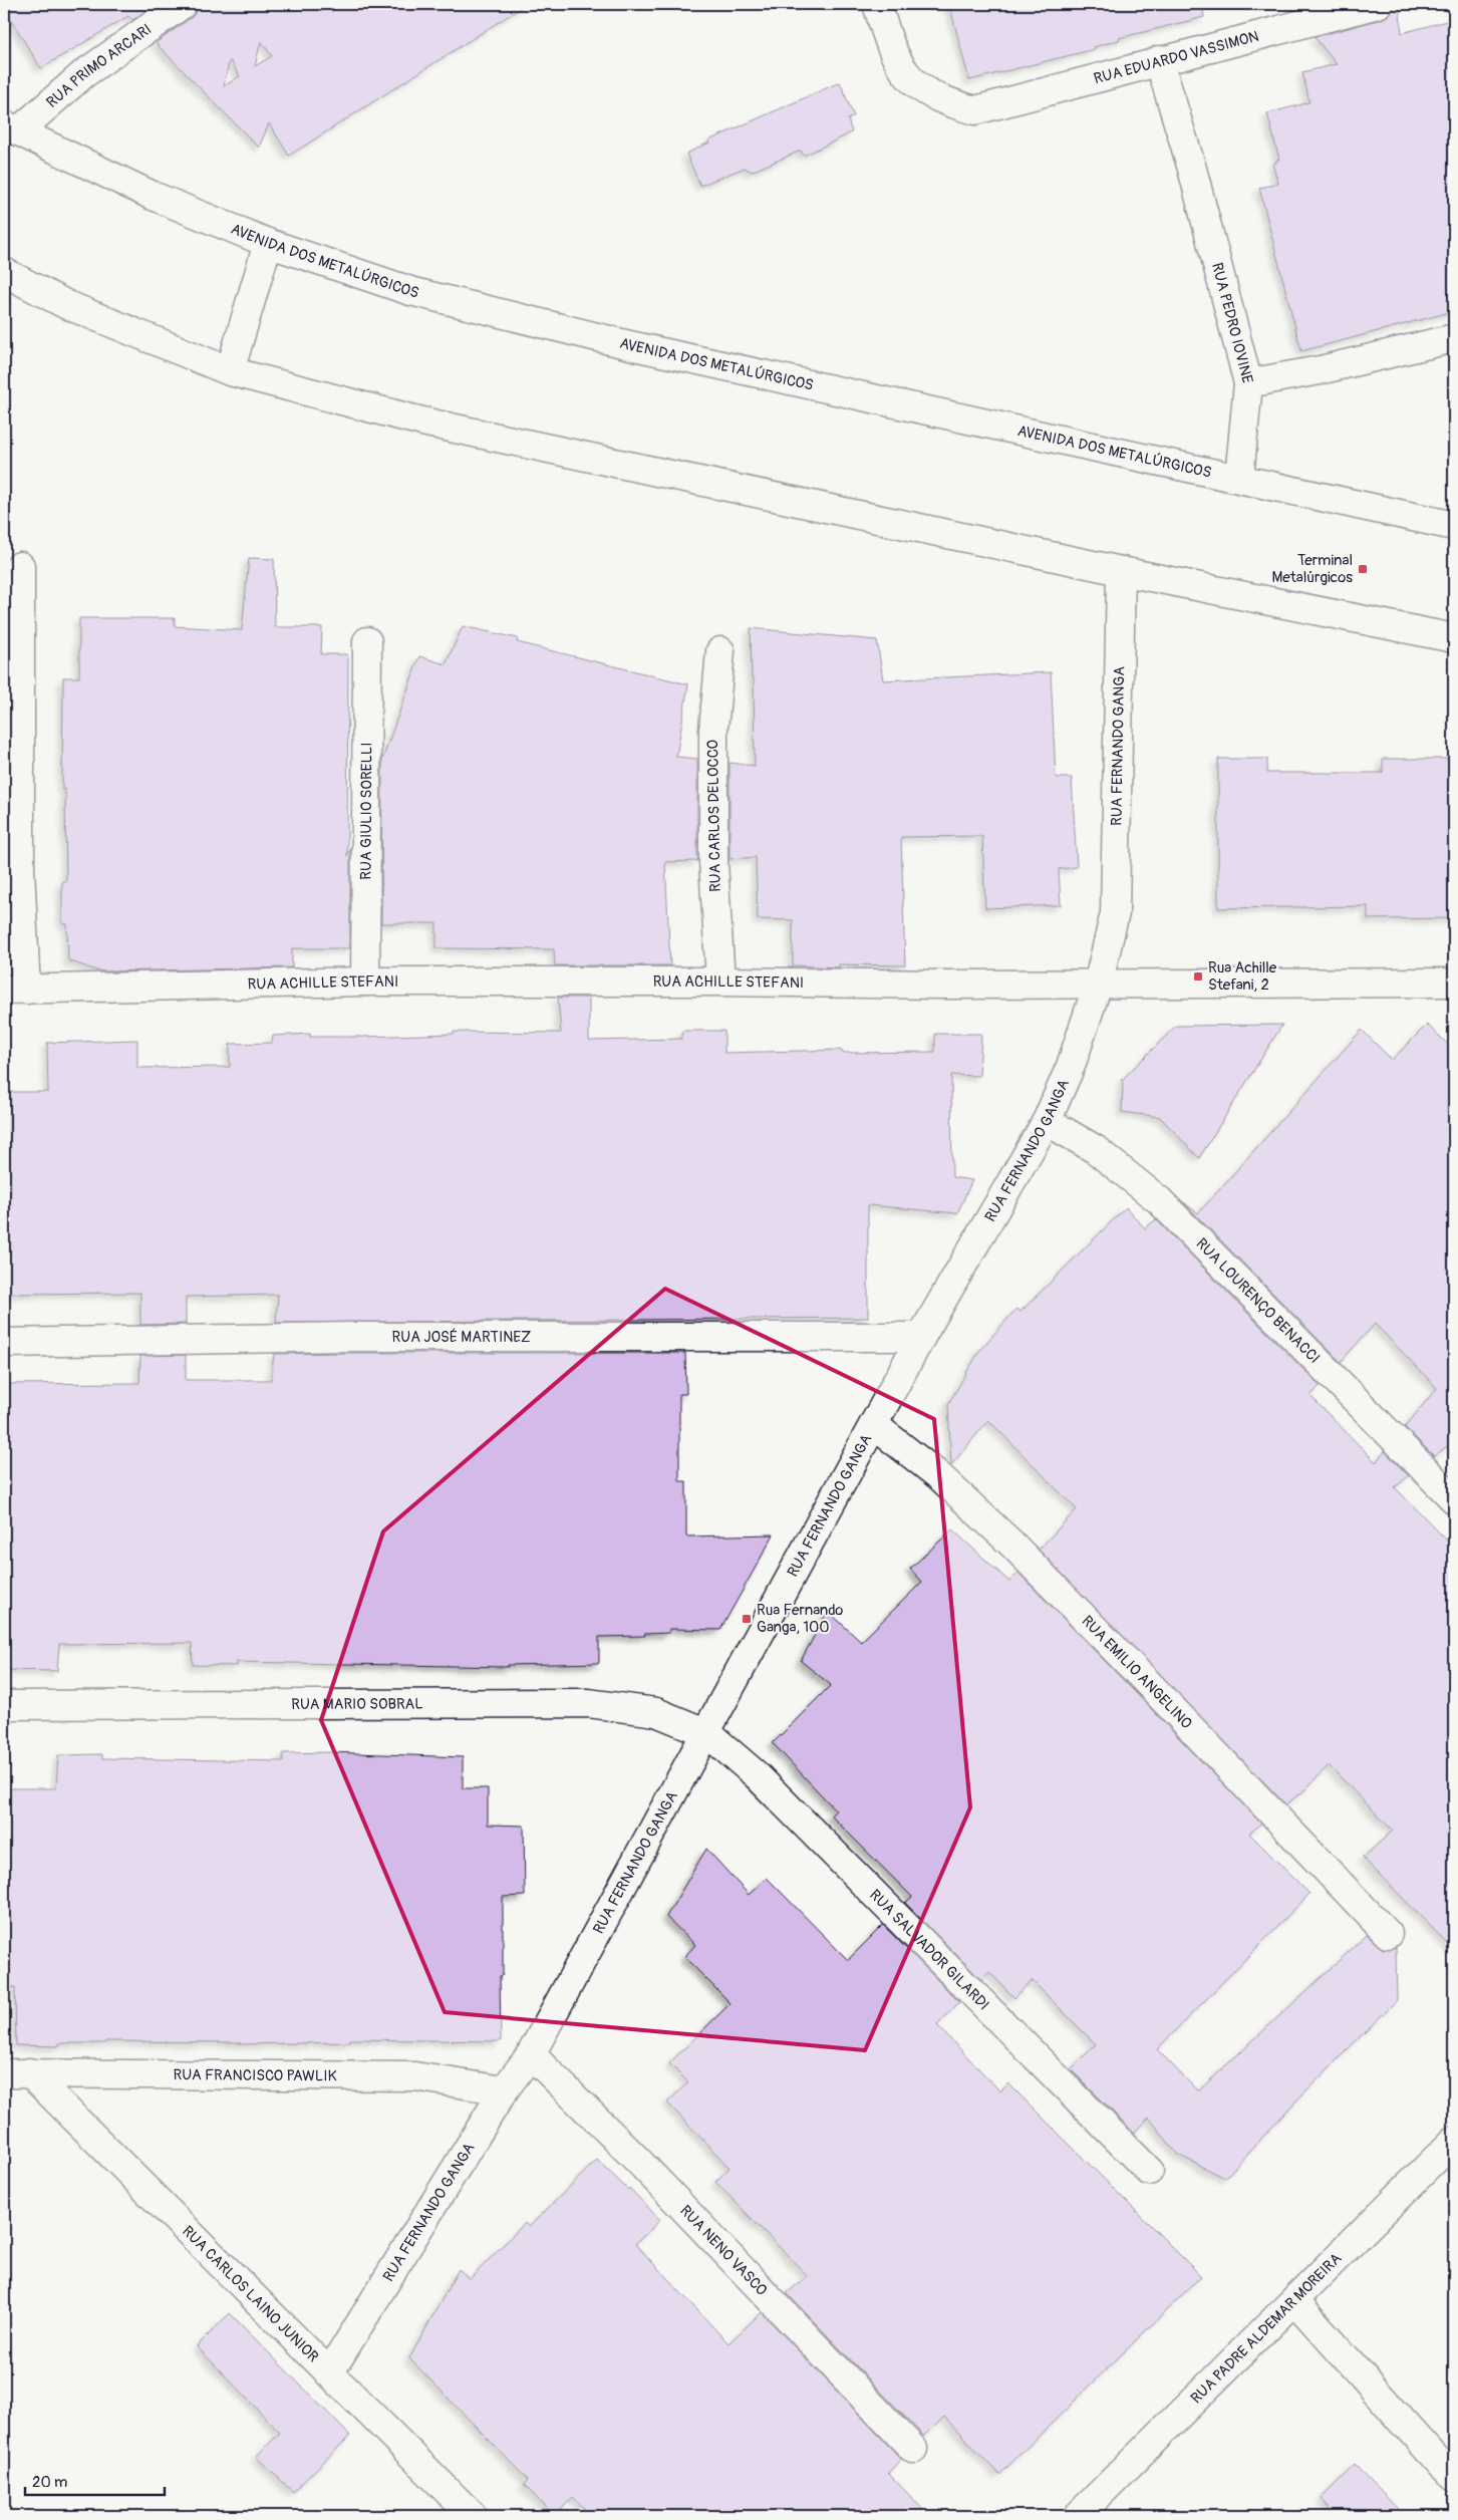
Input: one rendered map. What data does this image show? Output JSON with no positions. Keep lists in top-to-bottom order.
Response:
{
  "streets": {
    "street": [
      "RUA EDUARDO VASSIMON",
      "RUA PRIMO ARCARI",
      "AVENIDA DOS METALÚRGICOS",
      "RUA PEDRO IOVINE",
      "RUA FERNANDO GANGA",
      "RUA GIULIO SORELLI",
      "RUA CARLOS DELOCCO",
      "RUA ACHILLE STEFANI",
      "RUA LOURENÇO BENACCI",
      "RUA JOSÉ MARTINEZ",
      "RUA EMILIO ANGELINO",
      "RUA MARIO SOBRAL",
      "RUA SALVADOR GILARDI",
      "RUA FRANCISCO PAWLIK",
      "RUA NENO VASCO",
      "RUA CARLOS LAINO JUNIOR",
      "RUA PADRE ALDEMAR MOREIRA"
    ]
  },
  "crossings": [
    ["RUA EDUARDO VASSIMON", "RUA PEDRO IOVINE"],
    ["RUA PRIMO ARCARI", "AVENIDA DOS METALÚRGICOS"],
    ["RUA FERNANDO GANGA", "RUA ACHILLE STEFANI"],
    ["RUA FERNANDO GANGA", "RUA LOURENÇO BENACCI"],
    ["RUA FERNANDO GANGA", "RUA JOSÉ MARTINEZ"],
    ["RUA FERNANDO GANGA", "RUA EMILIO ANGELINO"],
    ["RUA FERNANDO GANGA", "RUA MARIO SOBRAL"],
    ["RUA FERNANDO GANGA", "RUA SALVADOR GILARDI"],
    ["RUA FERNANDO GANGA", "RUA FRANCISCO PAWLIK"],
    ["RUA FERNANDO GANGA", "RUA NENO VASCO"],
    ["RUA FERNANDO GANGA", "RUA CARLOS LAINO JUNIOR"],
    ["RUA GIULIO SORELLI", "RUA ACHILLE STEFANI"],
    ["RUA CARLOS DELOCCO", "RUA ACHILLE STEFANI"],
    ["RUA MARIO SOBRAL", "RUA SALVADOR GILARDI"],
    ["RUA FRANCISCO PAWLIK", "RUA CARLOS LAINO JUNIOR"]
  ],
  "places": {
    "transit": ["Terminal Metalúrgicos", "Rua Achille Stefani, 2", "Rua Fernando Ganga, 100"]
  },
  "scale_bar": "20 m"
}
